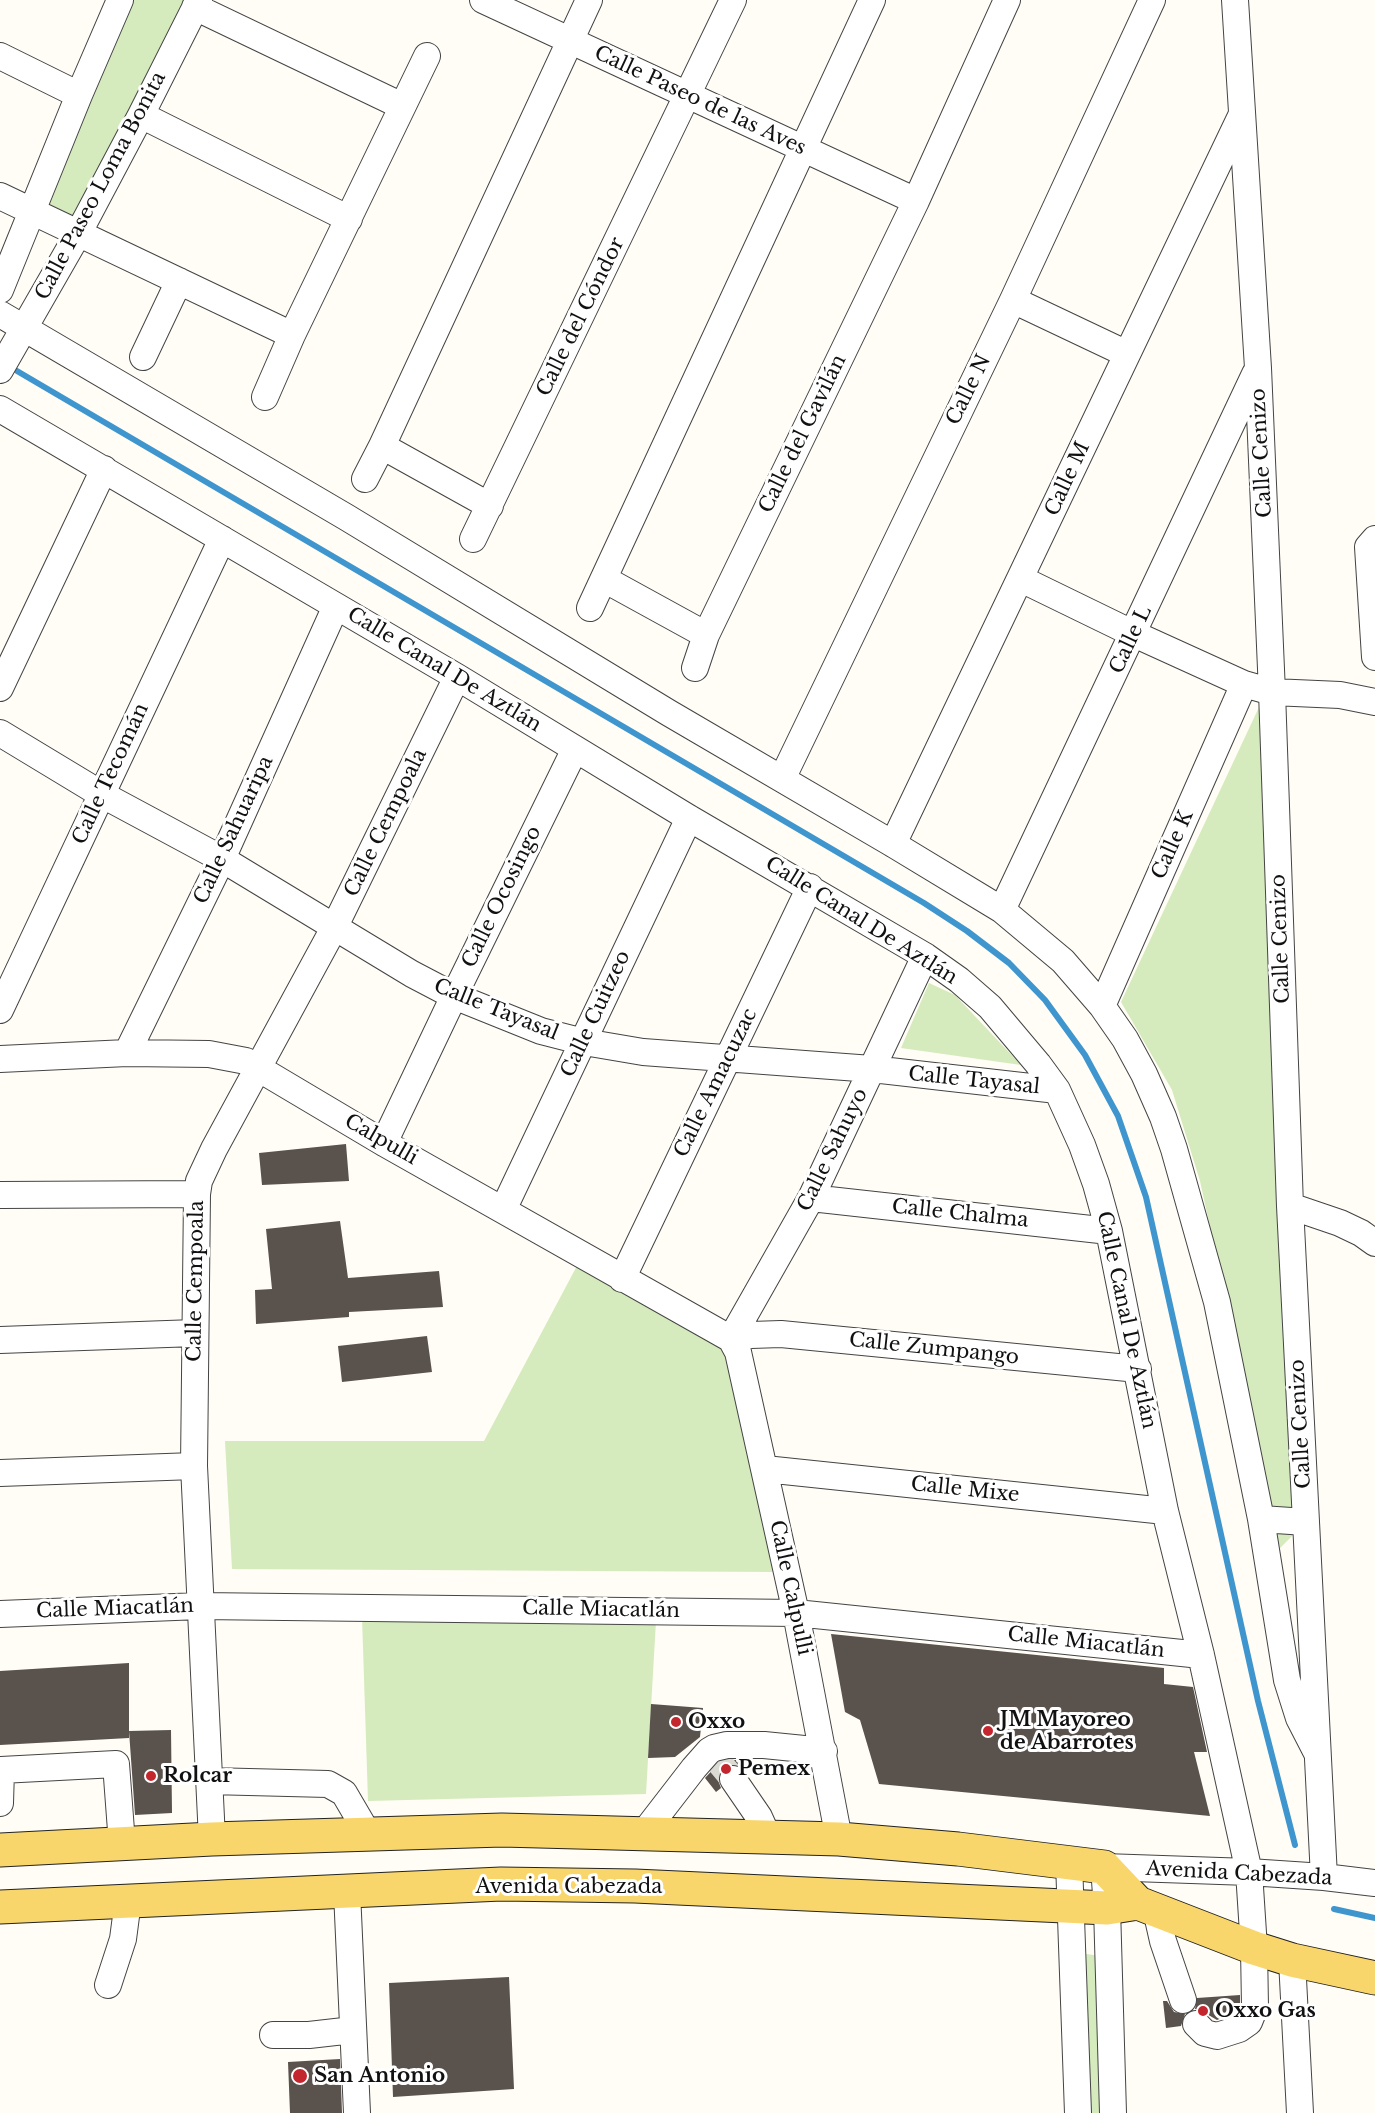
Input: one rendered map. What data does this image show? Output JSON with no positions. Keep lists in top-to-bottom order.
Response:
{
  "streets": {
    "main road": ["Avenida Cabezada"],
    "street": [
      "Calle Paseo de las Aves",
      "Calle Paseo Loma Bonita",
      "Calle del Cóndor",
      "Calle N",
      "Calle del Gavilán",
      "Calle Cenizo",
      "Calle M",
      "Calle L",
      "Calle Canal De Aztlán",
      "Calle Tecomán",
      "Calle Cempoala",
      "Calle Sahuaripa",
      "Calle K",
      "Calle Ocosingo",
      "Calle Tayasal",
      "Calle Cuitzeo",
      "Calle Amacuzac",
      "Calpulli",
      "Calle Sahuyo",
      "Calle Chalma",
      "Calle Zumpango",
      "Calle Mixe",
      "Calle Calpulli",
      "Calle Miacatlán"
    ]
  },
  "crossings": [
    ["Calle Paseo de las Aves", "Calle del Cóndor"],
    ["Calle Paseo de las Aves", "Calle del Gavilán"],
    ["Calle Cenizo", "Calle M"],
    ["Calle Cenizo", "Calle L"],
    ["Calle Cenizo", "Avenida Cabezada"],
    ["Calle Canal De Aztlán", "Calle Tecomán"],
    ["Calle Canal De Aztlán", "Calle Cempoala"],
    ["Calle Canal De Aztlán", "Calle Sahuaripa"],
    ["Calle Canal De Aztlán", "Calle Ocosingo"],
    ["Calle Canal De Aztlán", "Calle Tayasal"],
    ["Calle Canal De Aztlán", "Calle Cuitzeo"],
    ["Calle Canal De Aztlán", "Calle Amacuzac"],
    ["Calle Canal De Aztlán", "Calle Sahuyo"],
    ["Calle Canal De Aztlán", "Calle Chalma"],
    ["Calle Canal De Aztlán", "Calle Zumpango"],
    ["Calle Canal De Aztlán", "Calle Mixe"],
    ["Calle Canal De Aztlán", "Calle Miacatlán"],
    ["Calle Canal De Aztlán", "Avenida Cabezada"],
    ["Calle Tecomán", "Calle Tayasal"],
    ["Calle Cempoala", "Calle Tayasal"],
    ["Calle Cempoala", "Calpulli"],
    ["Calle Cempoala", "Calle Miacatlán"],
    ["Calle Cempoala", "Avenida Cabezada"],
    ["Calle Sahuaripa", "Calle Tayasal"],
    ["Calle Sahuaripa", "Calpulli"],
    ["Calle Ocosingo", "Calle Tayasal"],
    ["Calle Ocosingo", "Calpulli"],
    ["Calle Tayasal", "Calle Cuitzeo"],
    ["Calle Tayasal", "Calle Amacuzac"],
    ["Calle Tayasal", "Calle Sahuyo"],
    ["Calle Cuitzeo", "Calpulli"],
    ["Calle Amacuzac", "Calpulli"],
    ["Calpulli", "Calle Sahuyo"],
    ["Calpulli", "Calle Zumpango"],
    ["Calpulli", "Calle Calpulli"],
    ["Calle Sahuyo", "Calle Chalma"],
    ["Calle Sahuyo", "Calle Zumpango"],
    ["Calle Sahuyo", "Calle Calpulli"],
    ["Calle Zumpango", "Calle Calpulli"],
    ["Calle Mixe", "Calle Calpulli"],
    ["Calle Calpulli", "Calle Miacatlán"],
    ["Calle Calpulli", "Avenida Cabezada"]
  ],
  "places": [
    "Oxxo",
    "JM Mayoreo de Abarrotes",
    "Pemex",
    "Rolcar",
    "Oxxo Gas",
    "San Antonio"
  ]
}
